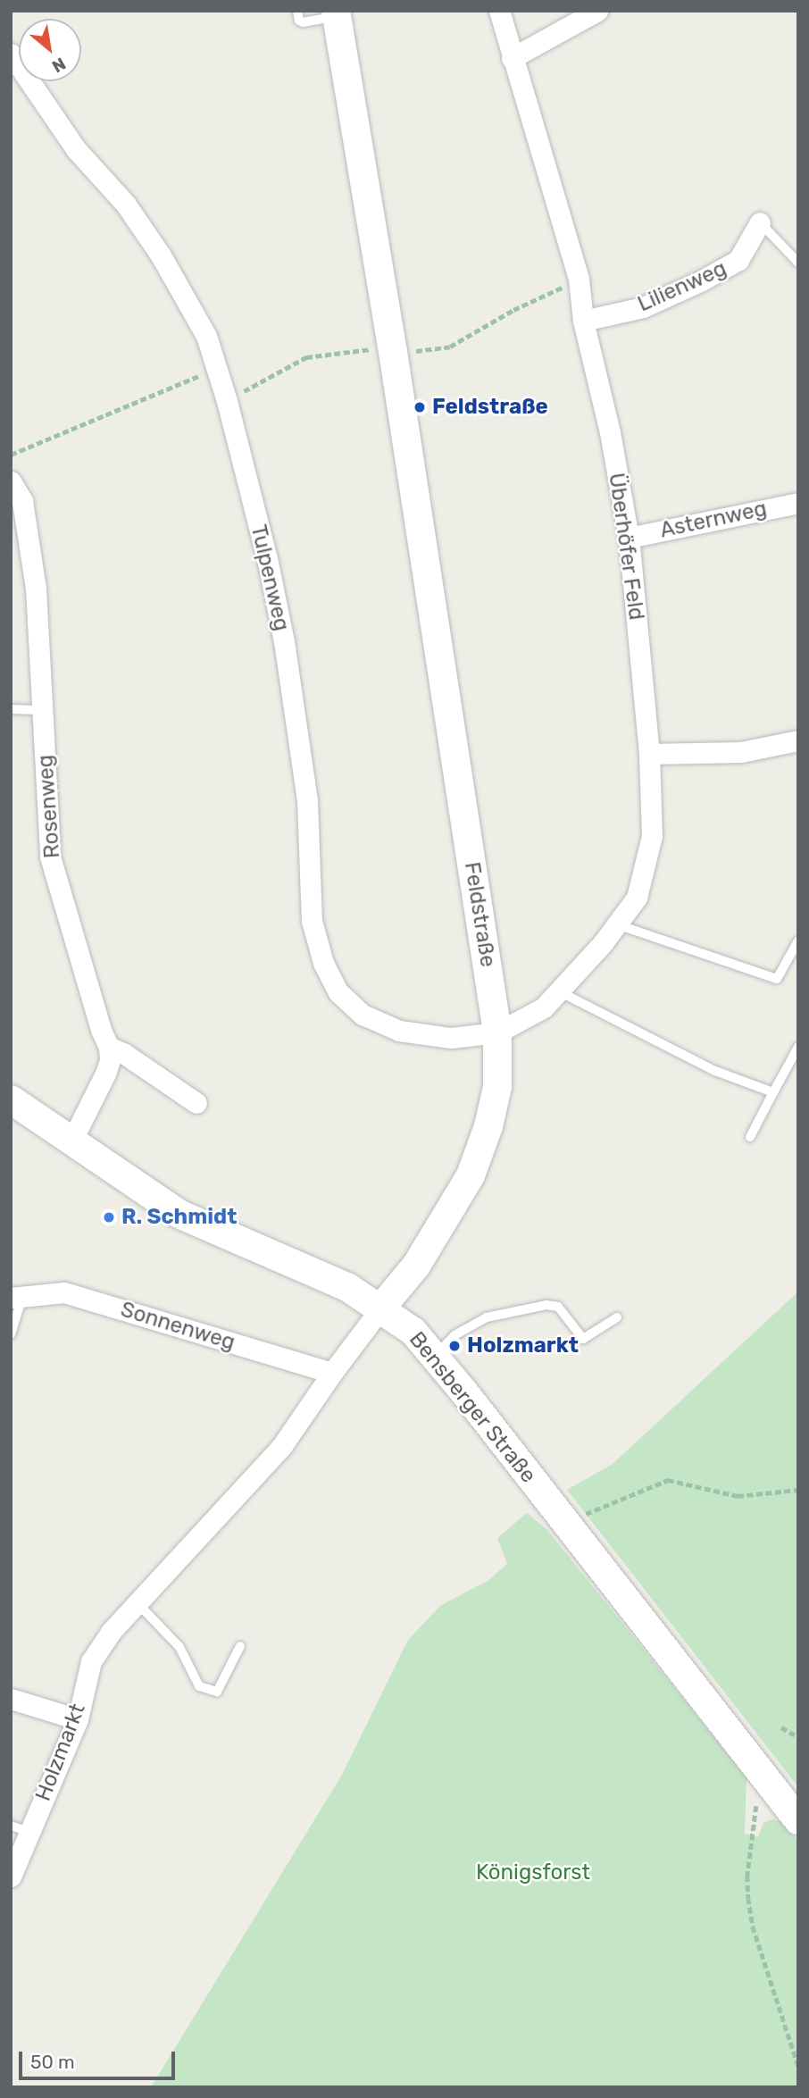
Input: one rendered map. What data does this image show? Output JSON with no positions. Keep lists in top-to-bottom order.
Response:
{
  "streets": {
    "main road": ["Feldstraße", "Bensberger Straße"],
    "street": [
      "Lilienweg",
      "Asternweg",
      "Überhöfer Feld",
      "Tulpenweg",
      "Rosenweg",
      "Sonnenweg",
      "Holzmarkt"
    ]
  },
  "crossings": [
    ["Lilienweg", "Überhöfer Feld"],
    ["Asternweg", "Überhöfer Feld"],
    ["Überhöfer Feld", "Tulpenweg"],
    ["Überhöfer Feld", "Feldstraße"],
    ["Tulpenweg", "Feldstraße"],
    ["Feldstraße", "Bensberger Straße"],
    ["Feldstraße", "Holzmarkt"],
    ["Sonnenweg", "Holzmarkt"],
    ["Bensberger Straße", "Holzmarkt"]
  ],
  "parks": ["Königsforst"],
  "places": ["Feldstraße", "R. Schmidt", "Holzmarkt"],
  "scale_bar": "50 m",
  "north": "bottom right"
}
